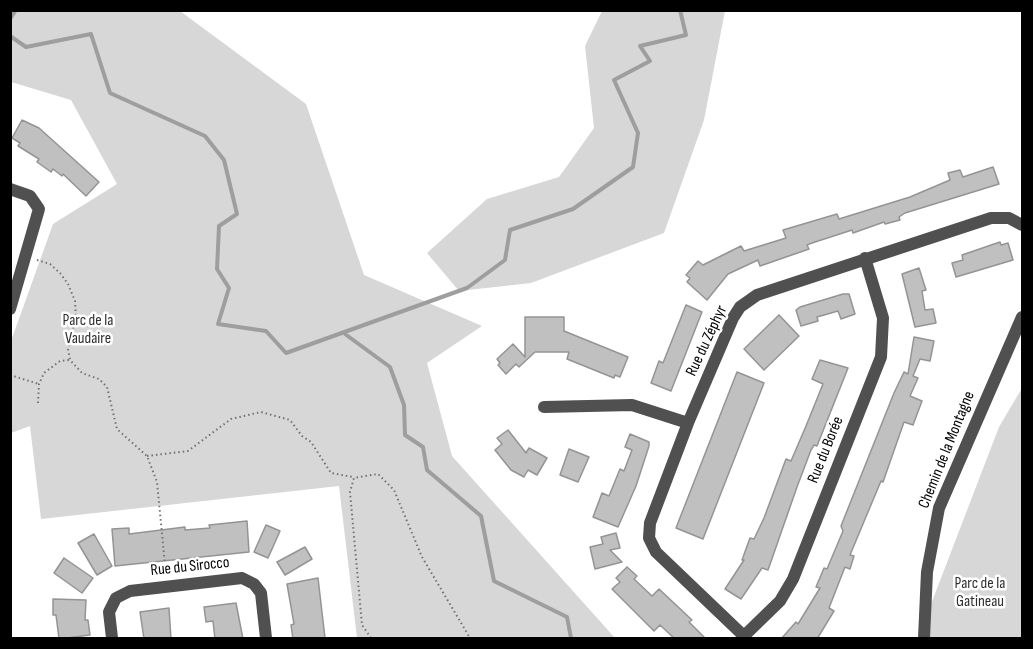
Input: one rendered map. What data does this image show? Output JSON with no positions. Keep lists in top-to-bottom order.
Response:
{
  "streets": {
    "street": [
      "Rue du Zéphyr",
      "Rue du Borée",
      "Chemin de la Montagne",
      "Rue du Sirocco"
    ]
  },
  "crossings": [
    ["Rue du Zéphyr", "Rue du Borée"]
  ],
  "parks": ["Parc de la Vaudaire", "Parc de la Gatineau"]
}
